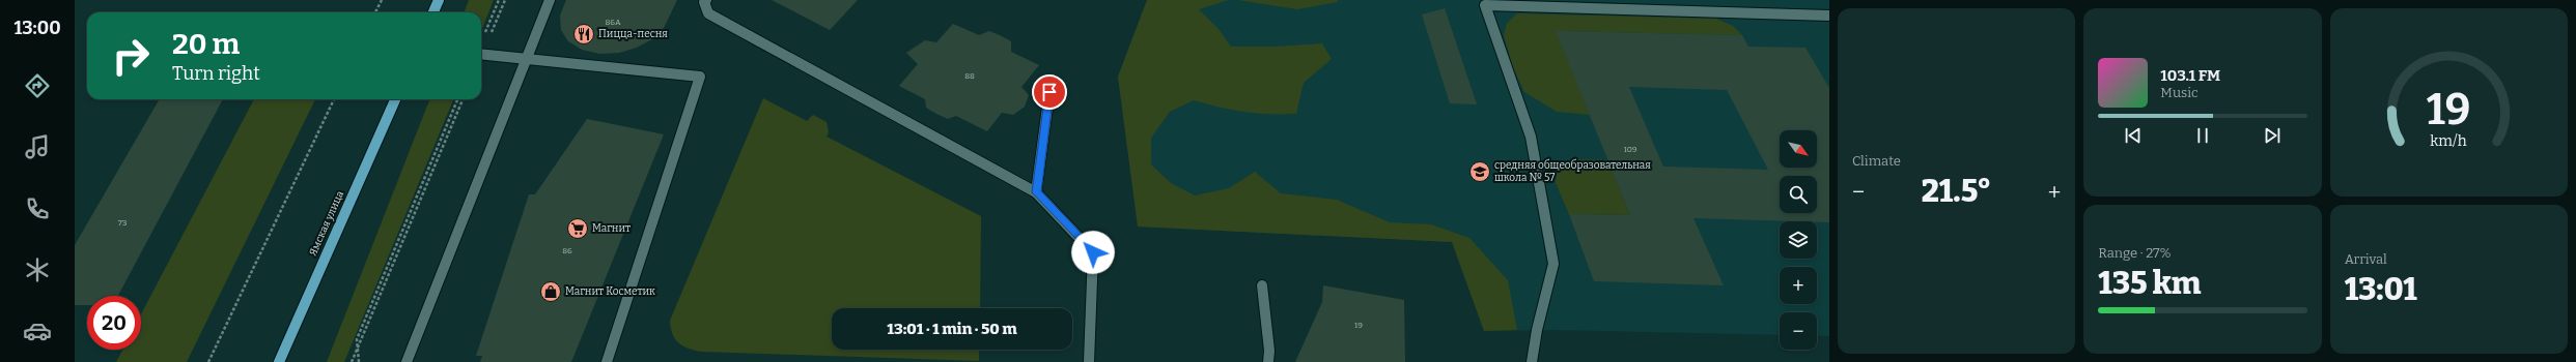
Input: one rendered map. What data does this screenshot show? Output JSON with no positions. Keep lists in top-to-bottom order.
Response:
{
  "streets": {
    "main road": ["Ямская улица"]
  },
  "places": {
    "restaurant": ["Пицца-песня"],
    "school or university": ["средняя общеобразовательная школа № 57"],
    "supermarket": ["Магнит"],
    "shop": ["Магнит Косметик"]
  },
  "house_numbers": [
    "86А",
    "88",
    "109",
    "73",
    "86",
    "19"
  ],
  "north": "bottom right",
  "page": {
    "tabs": "13:00",
    "tile": [
      "Climate",
      ["Range · 27%", "135 km"],
      ["Arrival", "13:01"]
    ],
    "turn": ["20 m", "Turn right"],
    "song": ["103.1 FM", "Music"],
    "map_buttons": ["+", "−"],
    "heat": ["−", "21.5°", "+"],
    "limit": "20",
    "trip": "13:01 · 1 min · 50 m",
    "gauge": ["19", "km/h"]
  }
}
